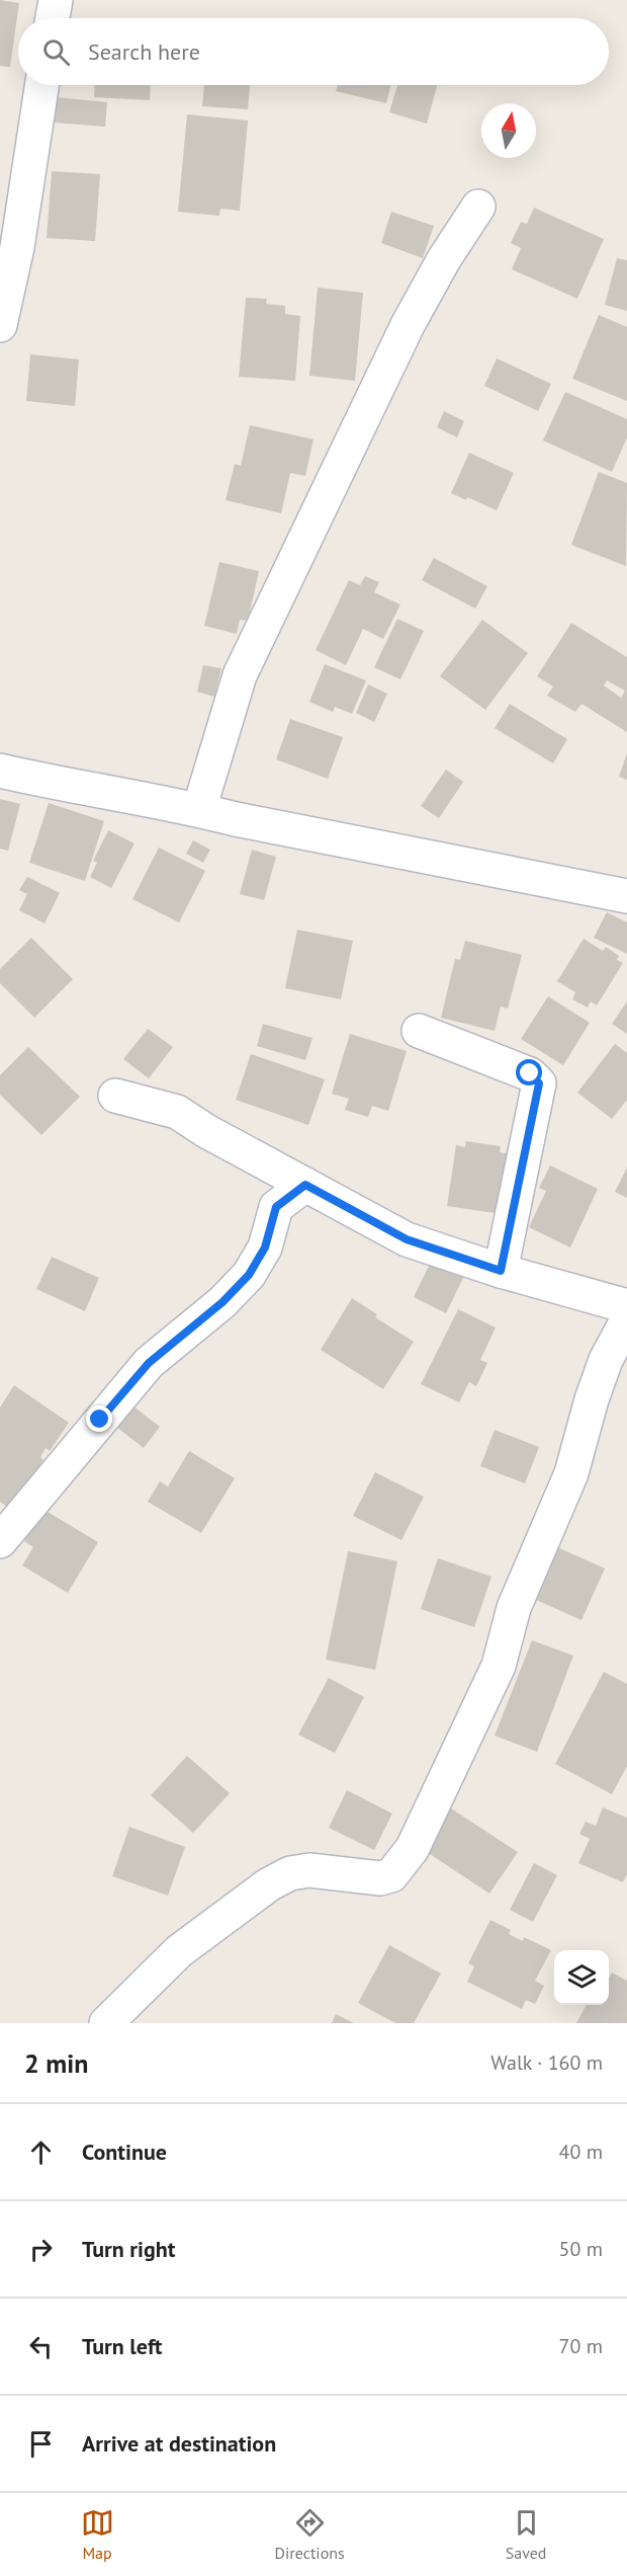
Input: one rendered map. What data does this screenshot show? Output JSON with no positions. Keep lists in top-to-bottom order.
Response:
{
  "north": "top",
  "page": {
    "search": "Search here",
    "heading": ["2 min", "Walk · 160 m"],
    "list": [
      ["Continue", "40 m"],
      ["Turn right", "50 m"],
      ["Turn left", "70 m"],
      "Arrive at destination"
    ],
    "nav": ["Map", "Directions", "Saved"]
  }
}
